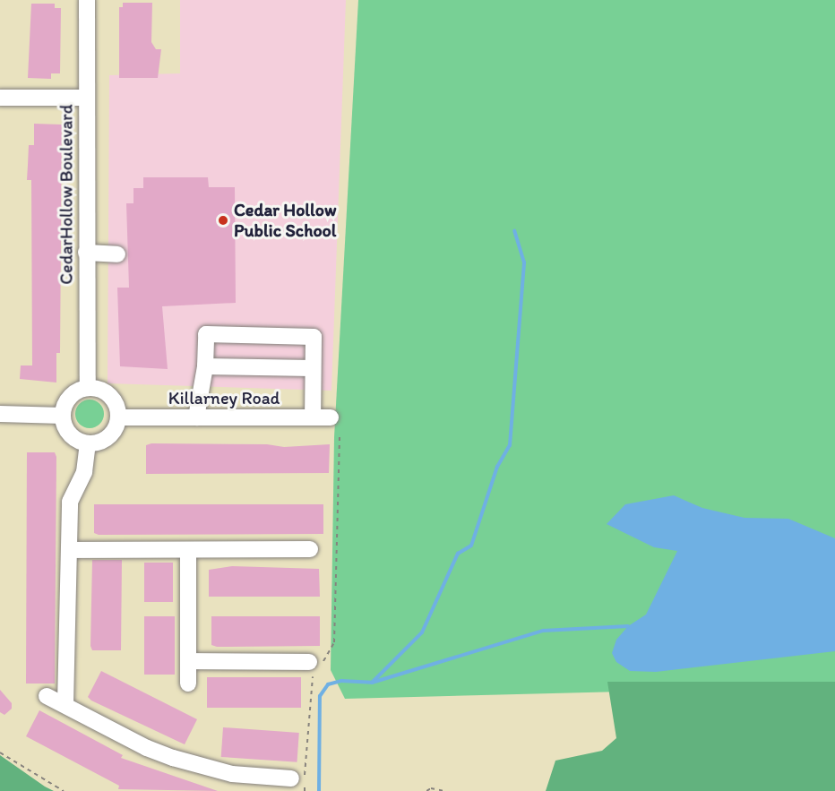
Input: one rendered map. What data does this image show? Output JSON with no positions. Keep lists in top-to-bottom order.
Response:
{
  "streets": {
    "street": ["CedarHollow Boulevard", "Killarney Road"]
  },
  "crossings": [
    ["CedarHollow Boulevard", "Killarney Road"]
  ],
  "places": ["Cedar Hollow Public School"]
}
